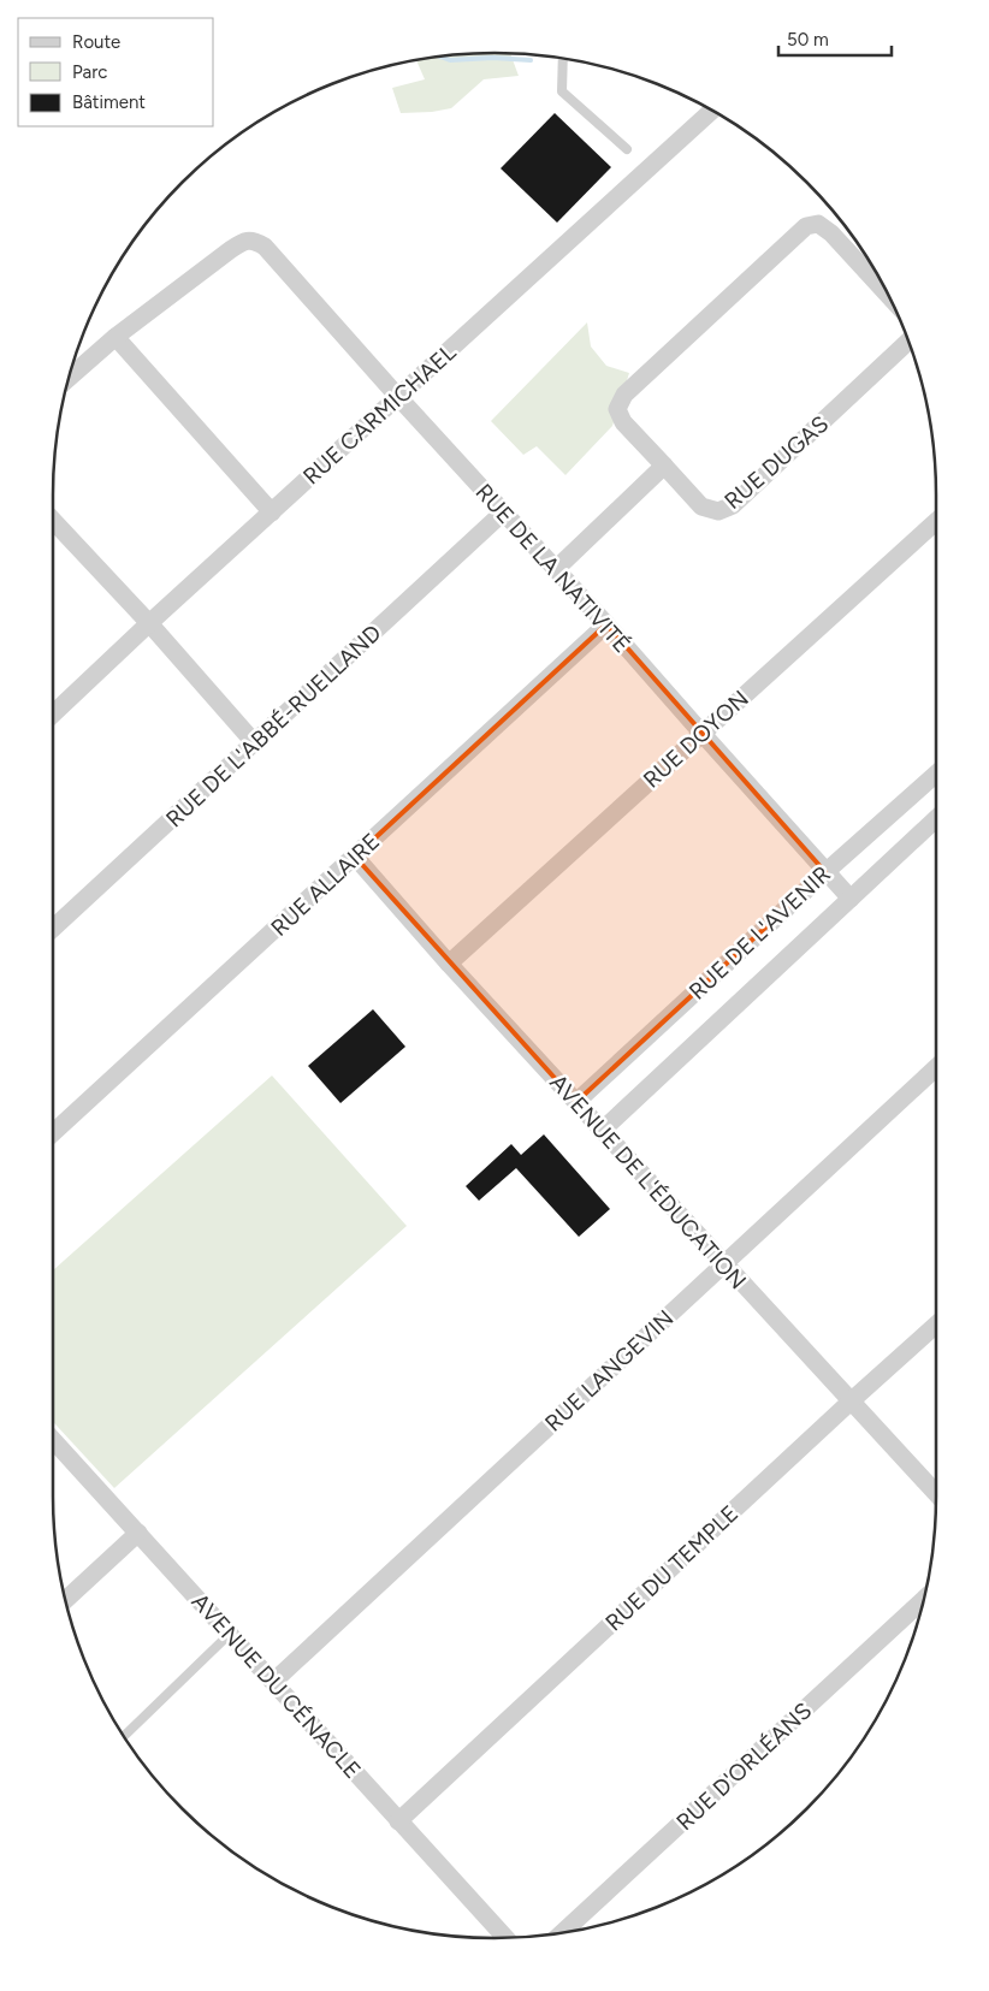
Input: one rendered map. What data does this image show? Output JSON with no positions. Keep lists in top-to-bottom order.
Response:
{
  "streets": {
    "street": [
      "RUE CARMICHAEL",
      "RUE DUGAS",
      "RUE DE LA NATIVITÉ",
      "RUE DE L'ABBÉ-RUELLAND",
      "RUE DOYON",
      "RUE ALLAIRE",
      "RUE DE L'AVENIR",
      "AVENUE DE L'ÉDUCATION",
      "RUE LANGEVIN",
      "RUE DU TEMPLE",
      "AVENUE DU CÉNACLE",
      "RUE D'ORLÉANS"
    ]
  },
  "crossings": [
    ["RUE CARMICHAEL", "RUE DE LA NATIVITÉ"],
    ["RUE DE LA NATIVITÉ", "RUE DE L'ABBÉ-RUELLAND"],
    ["RUE DE LA NATIVITÉ", "RUE DOYON"],
    ["RUE DE LA NATIVITÉ", "RUE ALLAIRE"],
    ["RUE DE LA NATIVITÉ", "RUE DE L'AVENIR"],
    ["RUE DOYON", "AVENUE DE L'ÉDUCATION"],
    ["RUE ALLAIRE", "AVENUE DE L'ÉDUCATION"],
    ["RUE DE L'AVENIR", "AVENUE DE L'ÉDUCATION"],
    ["AVENUE DE L'ÉDUCATION", "RUE LANGEVIN"],
    ["AVENUE DE L'ÉDUCATION", "RUE DU TEMPLE"],
    ["RUE LANGEVIN", "AVENUE DU CÉNACLE"],
    ["RUE DU TEMPLE", "AVENUE DU CÉNACLE"]
  ],
  "legend": ["Route", "Parc", "Bâtiment"],
  "scale_bar": "50 m"
}
